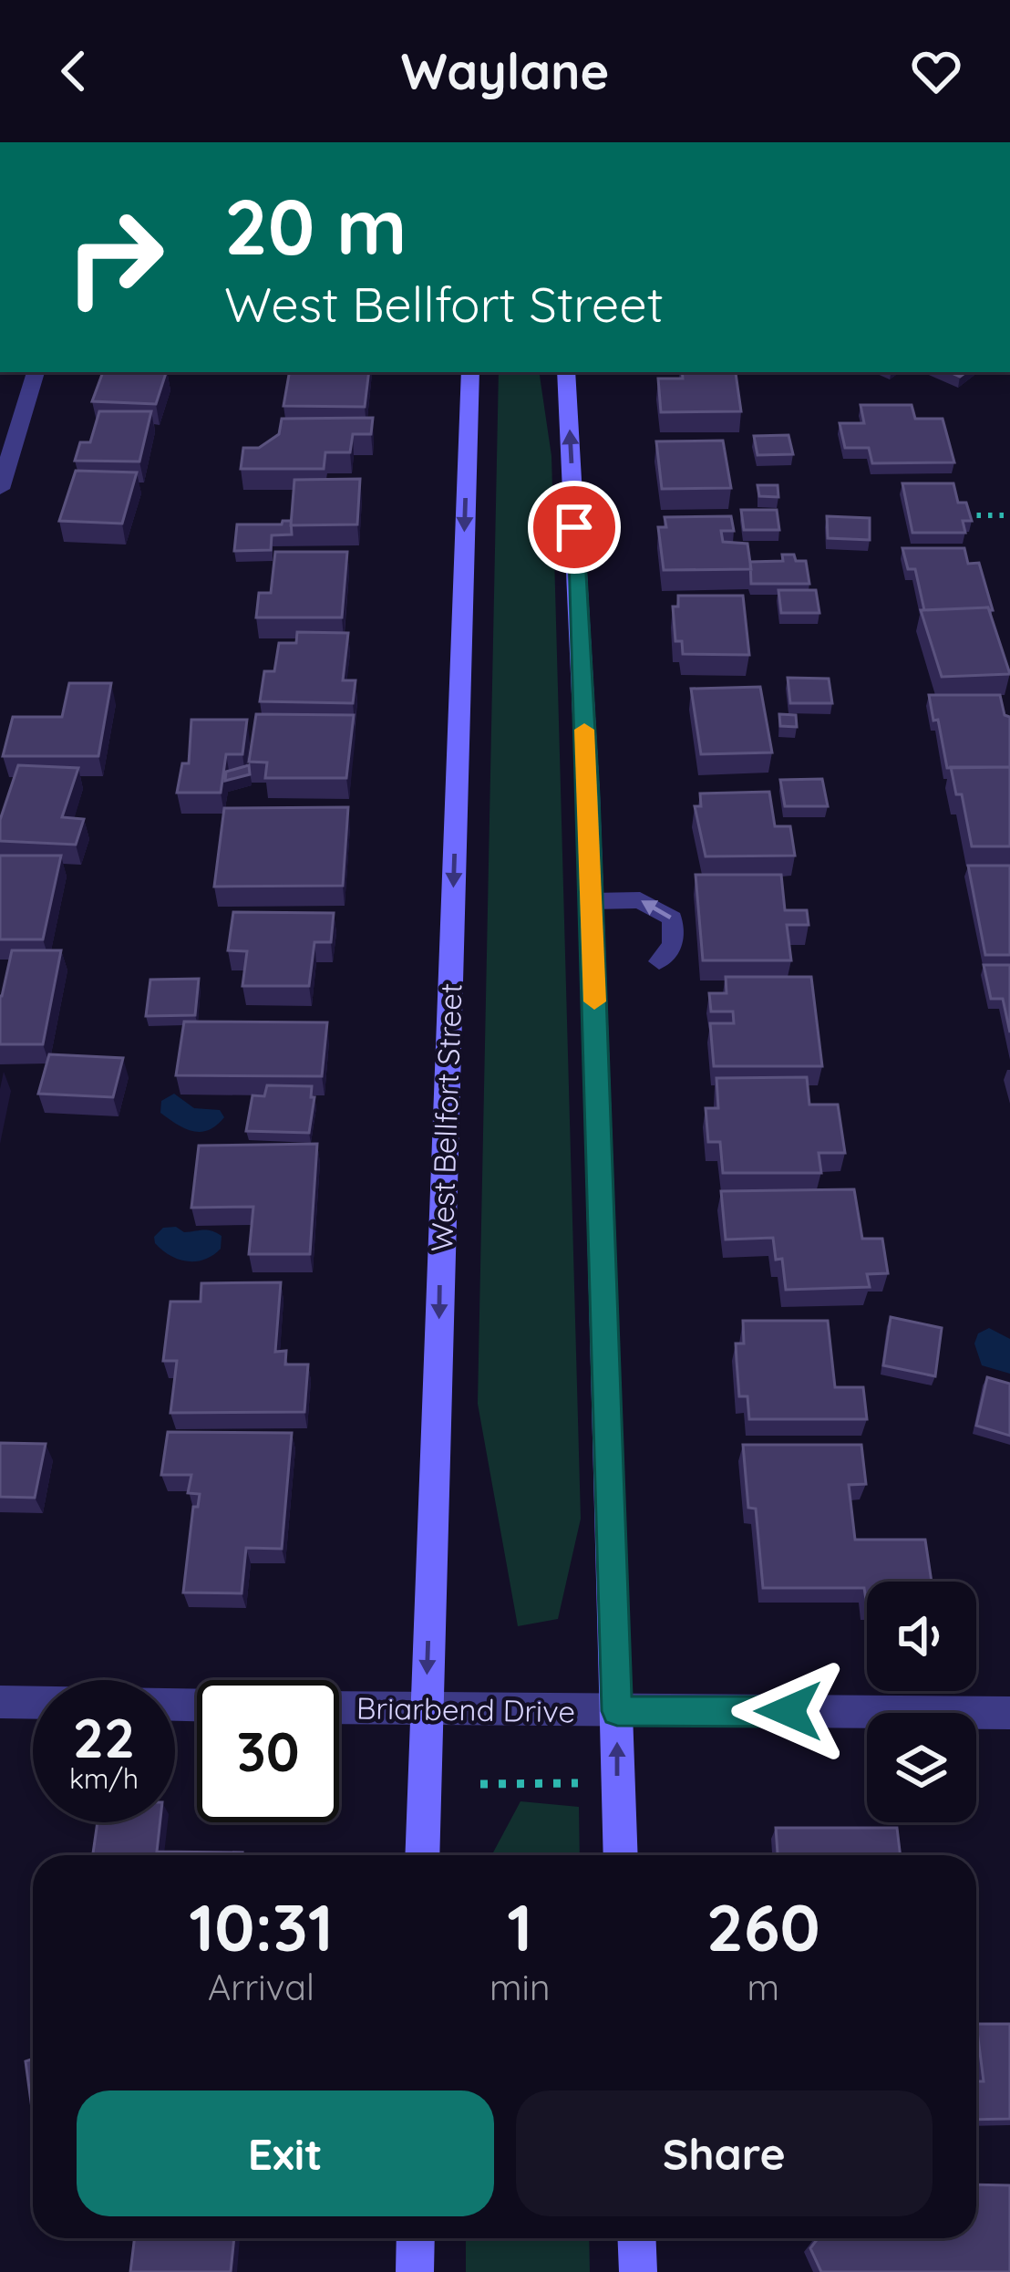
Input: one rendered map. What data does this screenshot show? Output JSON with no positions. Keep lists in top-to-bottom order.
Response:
{
  "streets": {
    "main road": ["West Bellfort Street"],
    "street": ["Briarbend Drive"]
  },
  "crossings": [
    ["West Bellfort Street", "Briarbend Drive"]
  ],
  "page": {
    "header": "Waylane",
    "turn": ["20 m", "West Bellfort Street"],
    "speed": "22 km/h",
    "limit": "30",
    "eta": [
      "10:31",
      "Arrival",
      "1",
      "min",
      "260",
      "m"
    ],
    "buttons": ["Exit", "Share"]
  }
}
